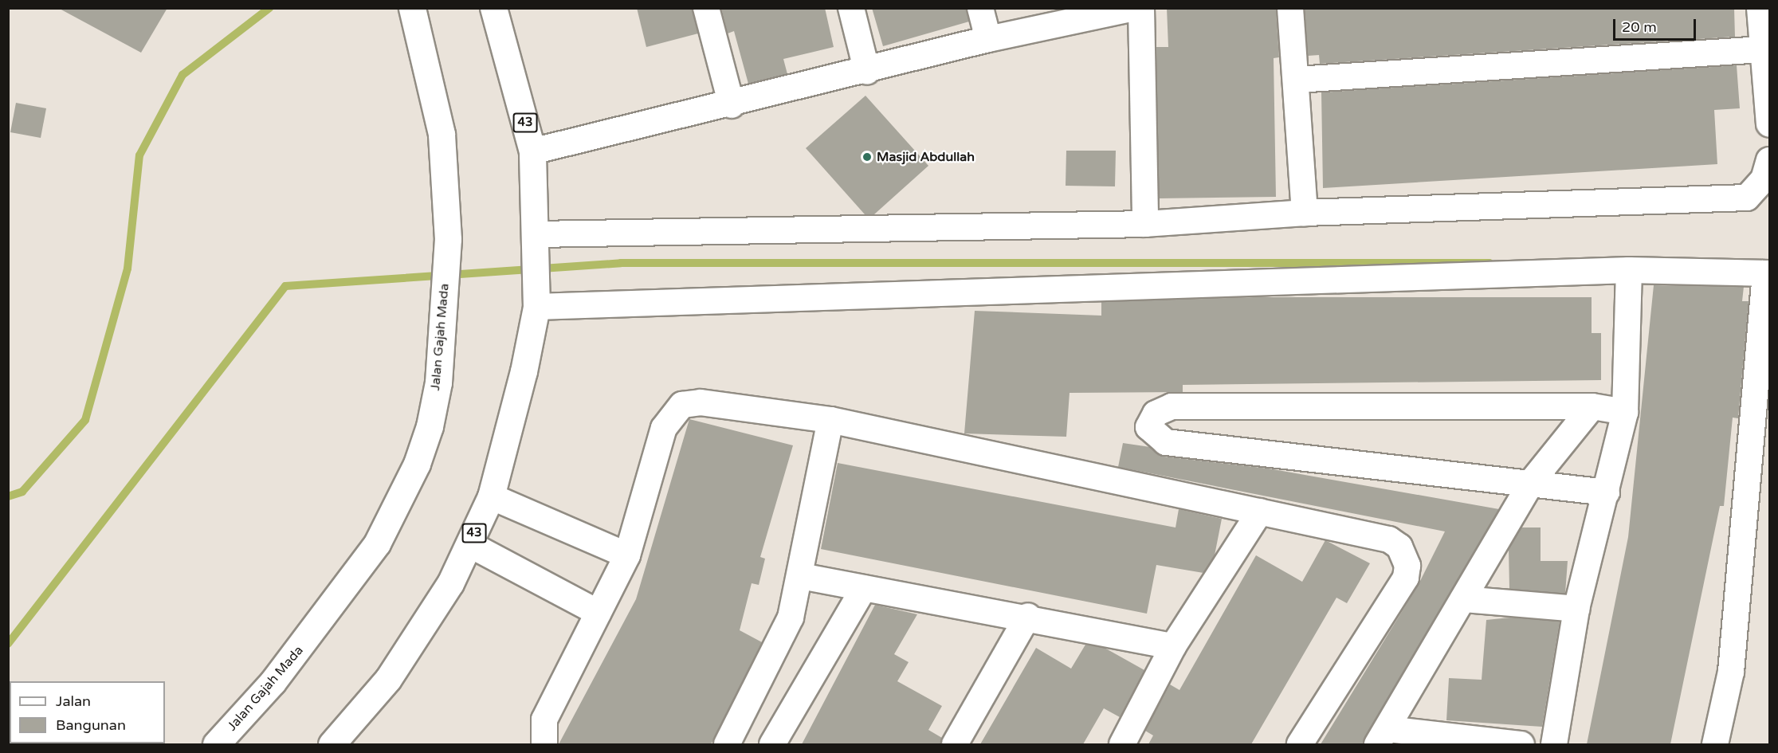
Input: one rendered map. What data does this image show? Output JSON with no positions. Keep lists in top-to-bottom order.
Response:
{
  "streets": {
    "highway": ["43", "Jalan Gajah Mada"]
  },
  "places": ["Masjid Abdullah"],
  "legend": ["Jalan", "Bangunan"],
  "scale_bar": "20 m"
}
